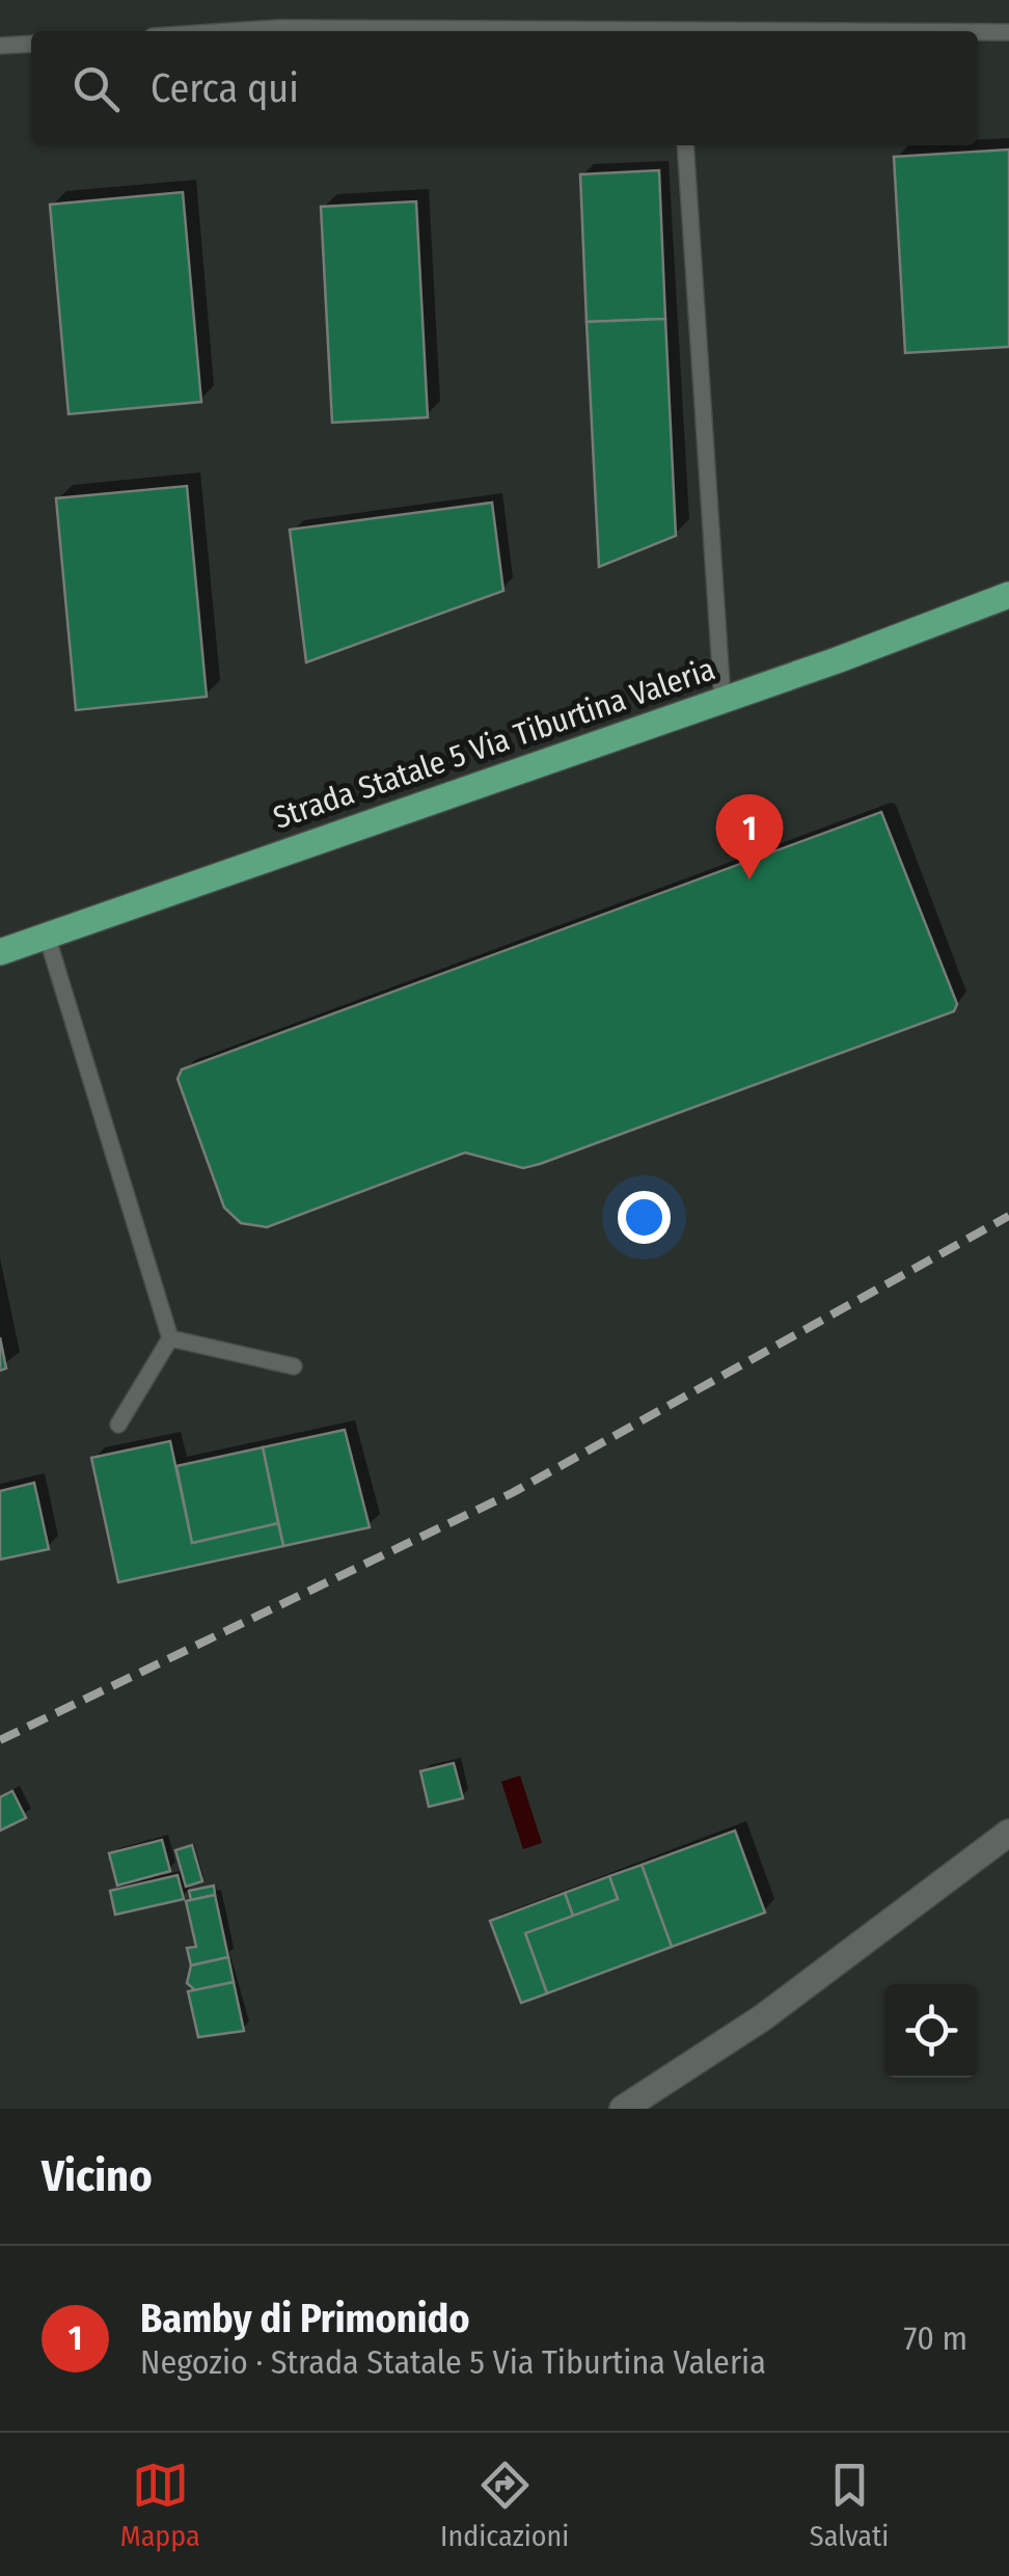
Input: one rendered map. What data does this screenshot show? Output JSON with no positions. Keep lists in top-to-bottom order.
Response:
{
  "streets": {
    "main road": ["Strada Statale 5 Via Tiburtina Valeria"]
  },
  "page": {
    "search": "Cerca qui",
    "pins": "1",
    "heading": "Vicino",
    "list": [
      {
        "mark": "1",
        "name": "Bamby di Primonido",
        "note": "Negozio · Strada Statale 5 Via Tiburtina Valeria",
        "value": "70 m"
      }
    ],
    "nav": ["Mappa", "Indicazioni", "Salvati"]
  }
}
